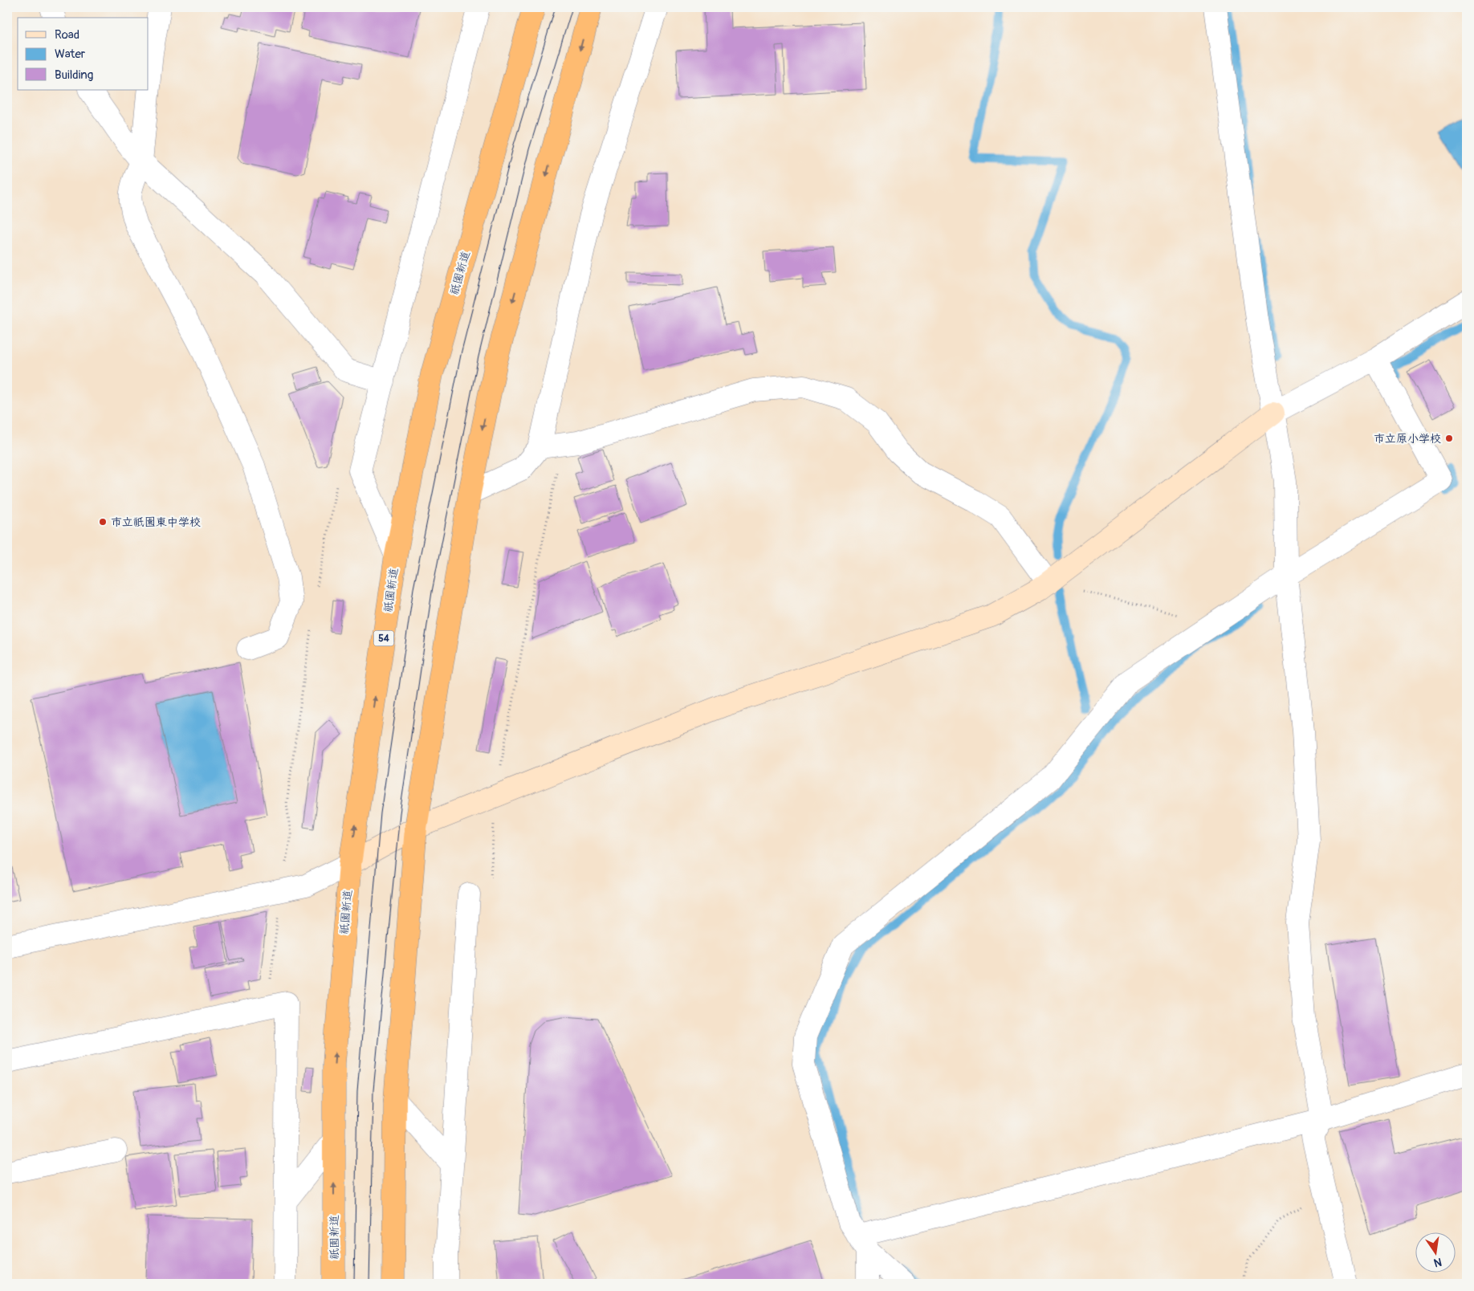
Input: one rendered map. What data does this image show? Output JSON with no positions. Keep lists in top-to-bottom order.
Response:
{
  "streets": {
    "highway": ["祇園新道", "54"]
  },
  "places": ["市立原小学校", "市立祇園東中学校"],
  "legend": ["Road", "Water", "Building"],
  "north": "bottom"
}
